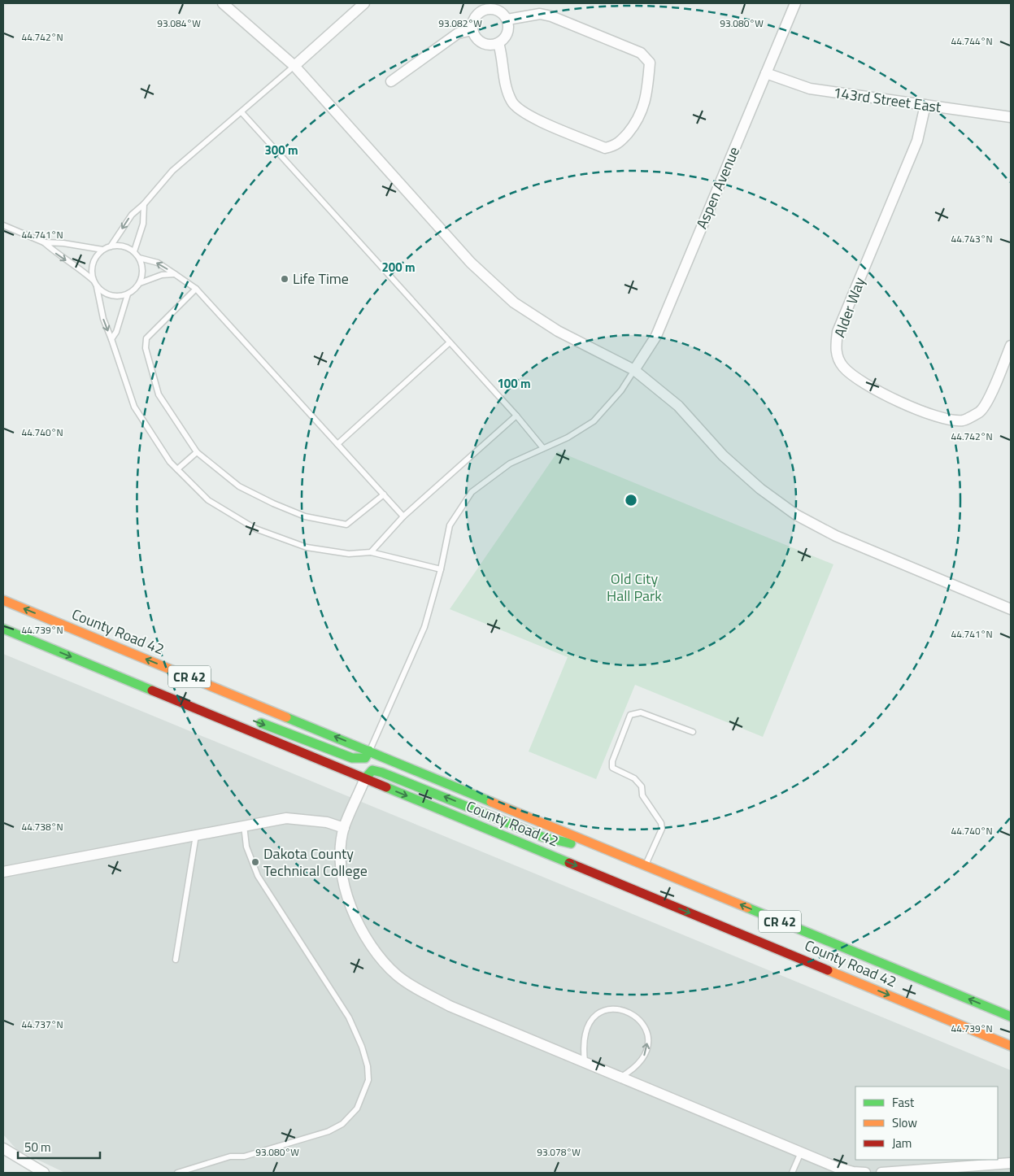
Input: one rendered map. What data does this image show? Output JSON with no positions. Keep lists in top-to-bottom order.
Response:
{
  "streets": {
    "highway": ["County Road 42", "CR 42"],
    "street": ["143rd Street East", "Aspen Avenue", "Alder Way"]
  },
  "crossings": [
    ["143rd Street East", "Aspen Avenue"],
    ["143rd Street East", "Alder Way"]
  ],
  "parks": ["Old City Hall Park"],
  "places": ["Life Time", "Dakota County Technical College"],
  "legend": ["Fast", "Slow", "Jam"],
  "scale_bar": "50 m",
  "coordinates": [
    "93.082°W",
    "93.084°W",
    "93.080°W",
    "44.742°N",
    "44.744°N",
    "44.741°N",
    "44.743°N",
    "44.740°N",
    "44.739°N",
    "44.738°N",
    "44.737°N",
    "93.078°W"
  ],
  "rings": ["300 m", "200 m", "100 m"]
}
